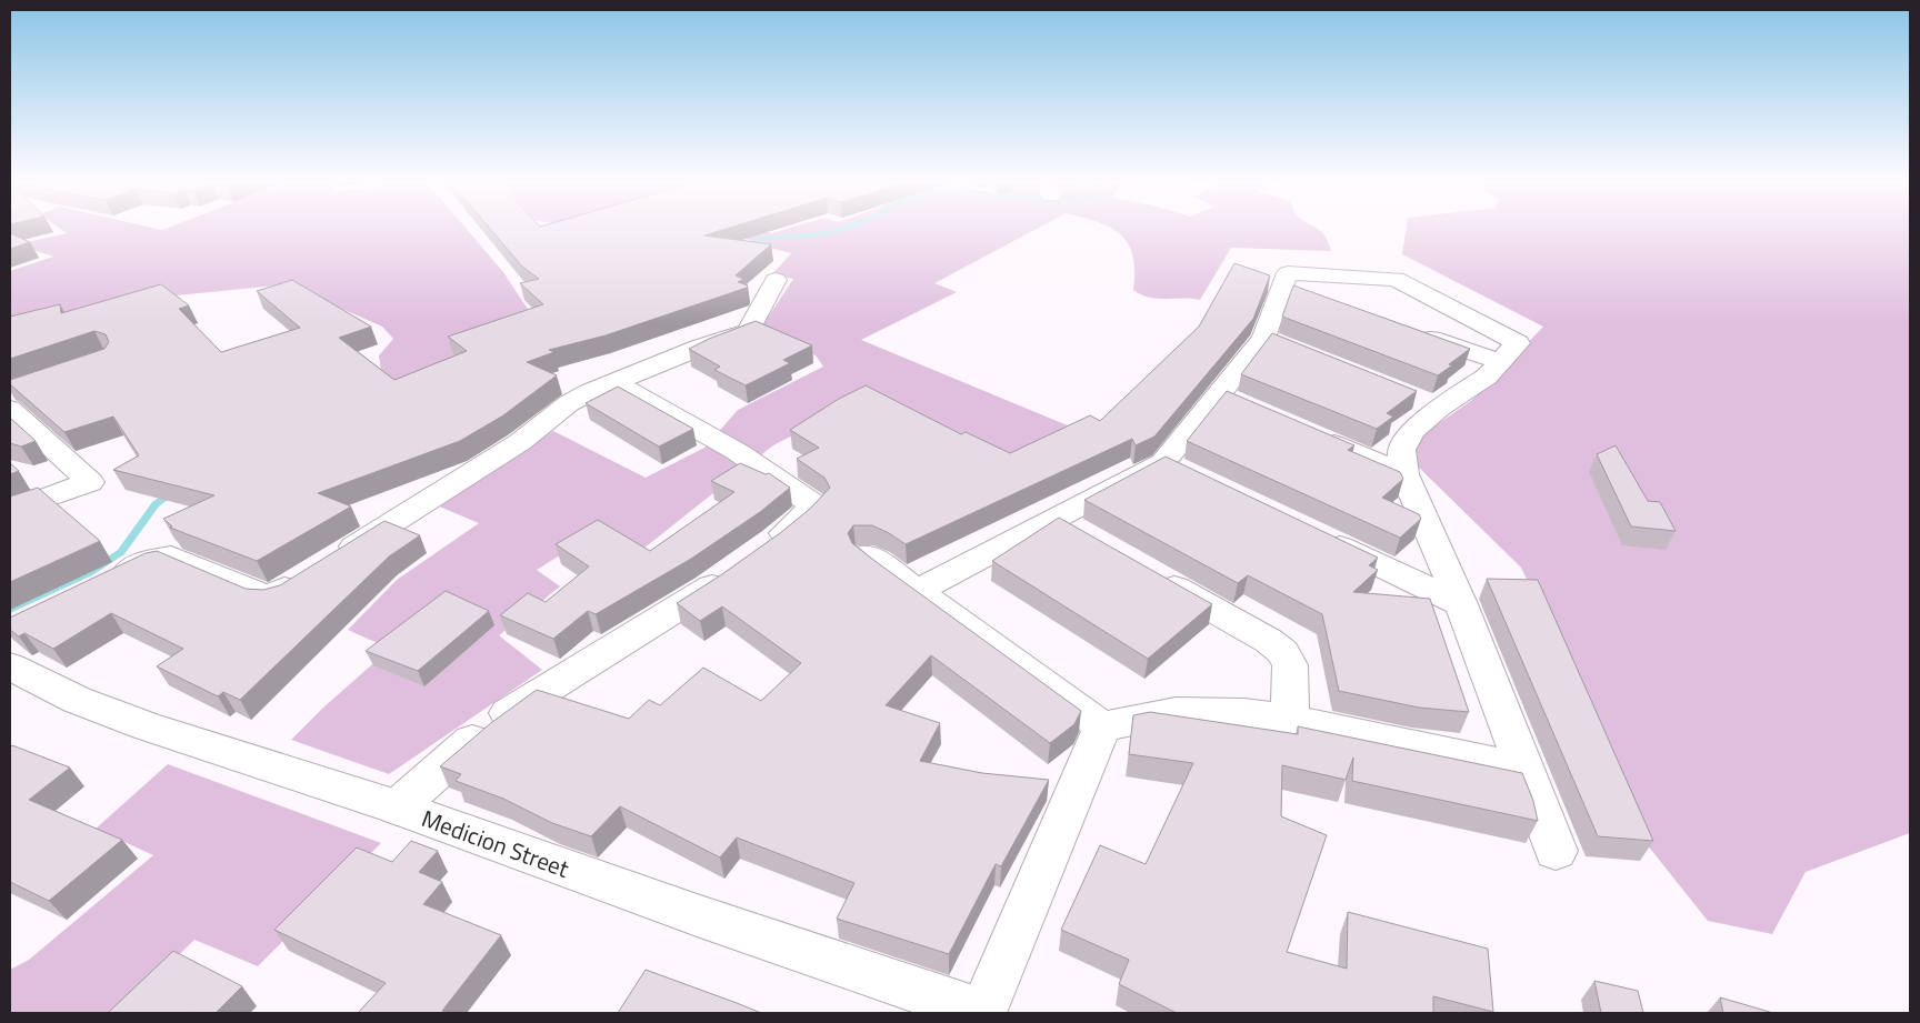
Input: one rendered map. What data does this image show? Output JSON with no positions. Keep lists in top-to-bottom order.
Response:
{
  "streets": {
    "street": ["Medicion Street"]
  }
}
